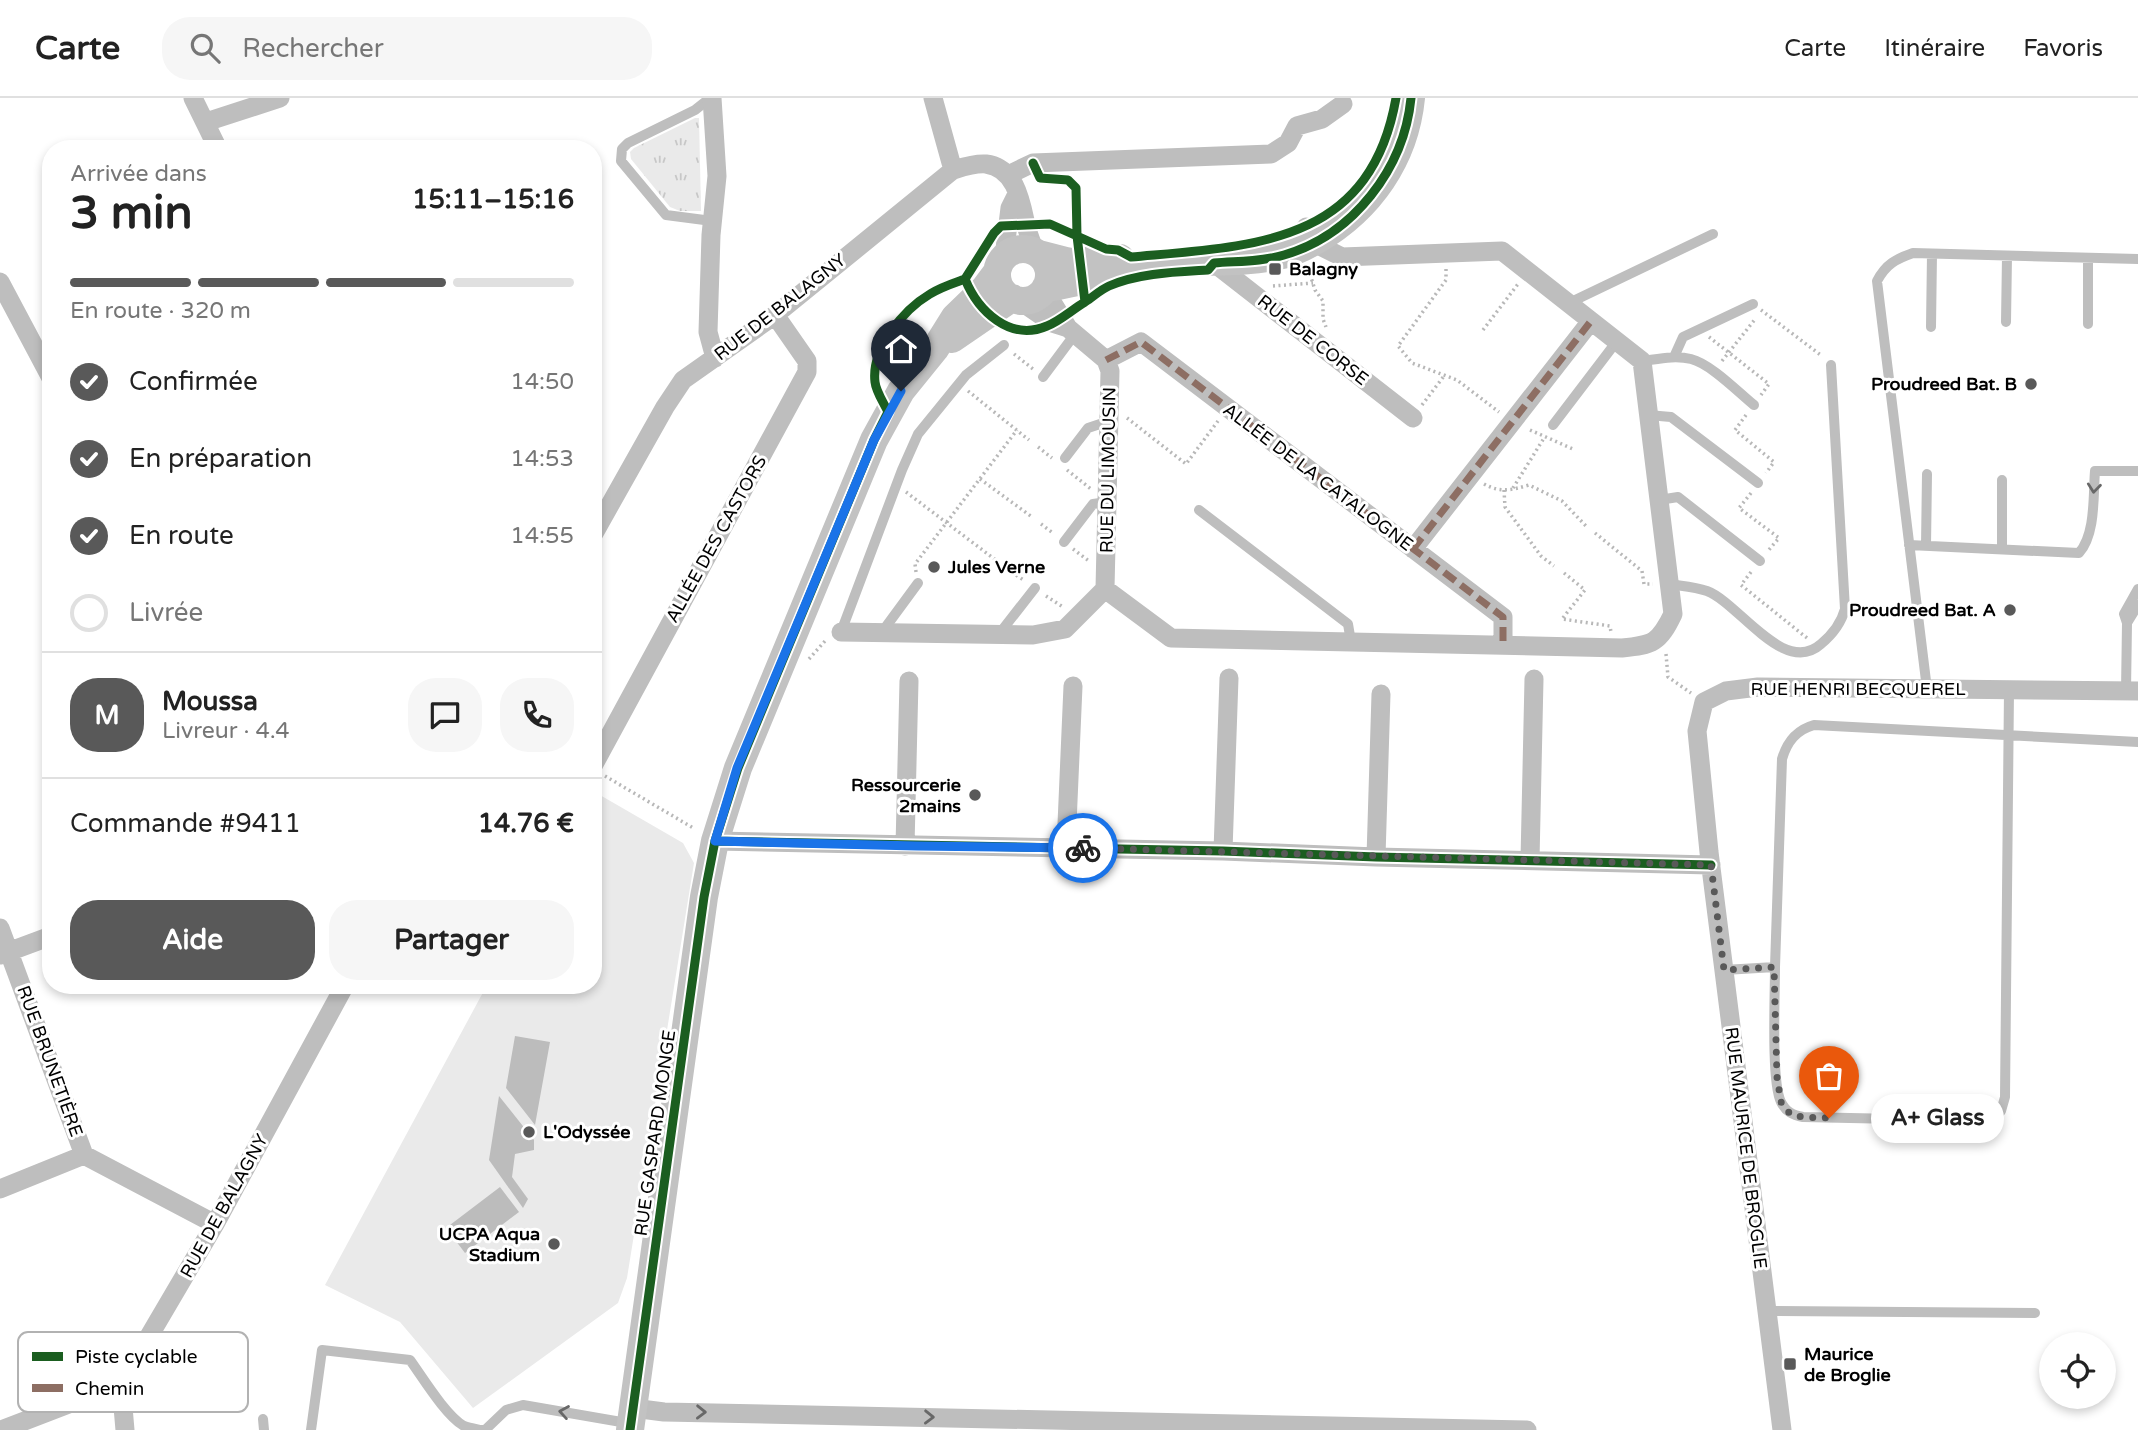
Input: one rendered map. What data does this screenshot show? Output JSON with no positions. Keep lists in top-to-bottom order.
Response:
{
  "streets": {
    "street": [
      "RUE DE BALAGNY",
      "RUE DE CORSE",
      "RUE DU LIMOUSIN",
      "ALLÉE DE LA CATALOGNE",
      "ALLÉE DES CASTORS",
      "RUE HENRI BECQUEREL",
      "RUE BRUNETIÈRE",
      "RUE GASPARD MONGE",
      "RUE MAURICE DE BROGLIE"
    ]
  },
  "crossings": [
    ["RUE DE BALAGNY", "ALLÉE DES CASTORS"],
    ["RUE DU LIMOUSIN", "ALLÉE DE LA CATALOGNE"]
  ],
  "places": {
    "transit": ["Balagny", "Maurice de Broglie"],
    "other": [
      "Proudreed Bat. B",
      "Jules Verne",
      "Proudreed Bat. A",
      "Ressourcerie 2mains",
      "A+ Glass",
      "L'Odyssée",
      "UCPA Aqua Stadium"
    ]
  },
  "legend": ["Piste cyclable", "Chemin"],
  "page": {
    "header": "Carte",
    "search": "Rechercher",
    "nav": ["Carte", "Itinéraire", "Favoris"],
    "heading": ["3 min", "Arrivée dans", "15:11–15:16"],
    "panel": [
      "Moussa",
      "Livreur · 4.4",
      "Commande #9411",
      "14.76 €"
    ],
    "bar": "En route · 320 m",
    "list": [
      ["Confirmée", "14:50"],
      ["En préparation", "14:53"],
      ["En route", "14:55"],
      "Livrée"
    ],
    "round": "M",
    "buttons": ["Aide", "Partager"],
    "bubble": "A+ Glass"
  }
}
